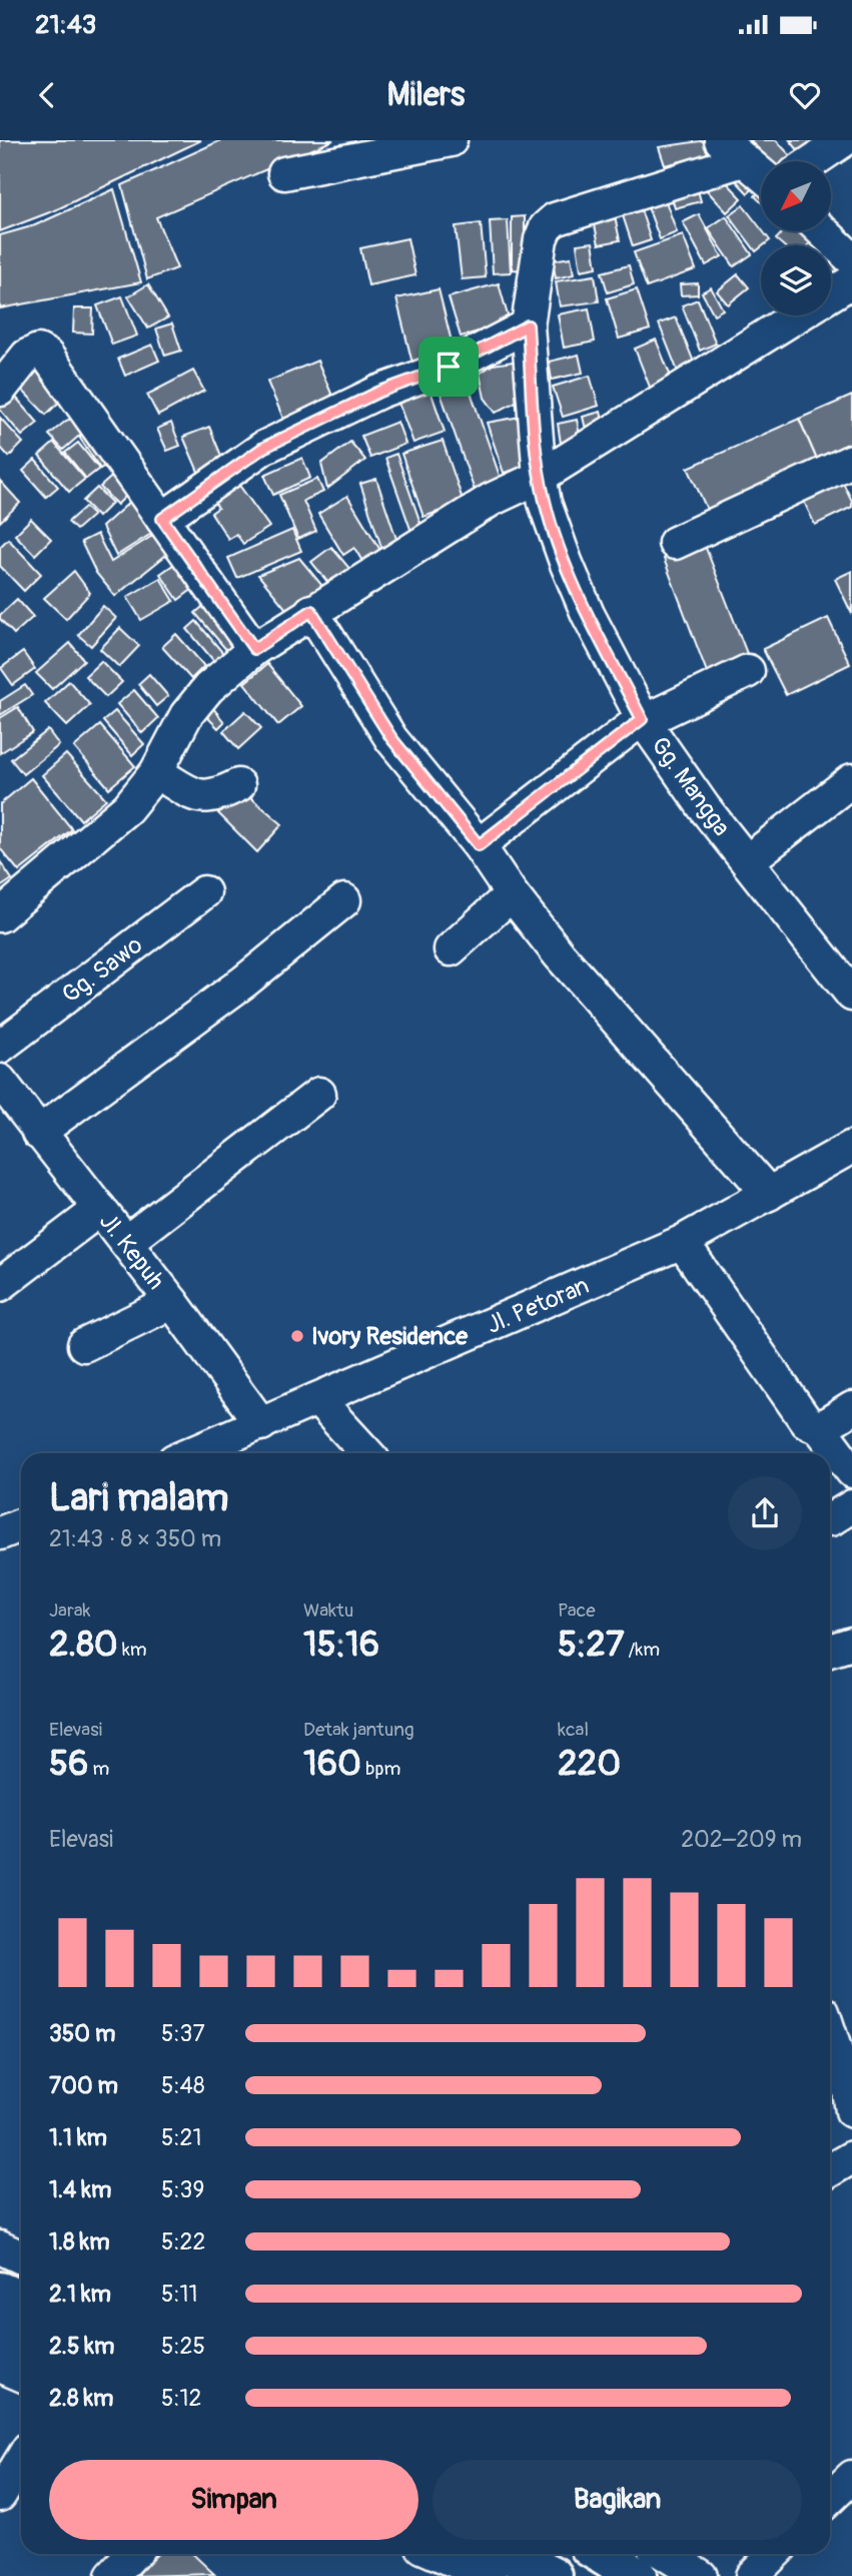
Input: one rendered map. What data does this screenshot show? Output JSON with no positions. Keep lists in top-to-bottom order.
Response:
{
  "streets": {
    "street": [
      "Gg. Mangga",
      "Gg. Sawo",
      "Jl. Kepuh",
      "Jl. Petoran"
    ]
  },
  "crossings": [
    ["Jl. Kepuh", "Jl. Petoran"]
  ],
  "places": ["Ivory Residence"],
  "north": "bottom left",
  "page": {
    "status": "21:43",
    "header": "Milers",
    "heading": ["Lari malam", "21:43 · 8 × 350 m"],
    "stats": [
      ["Jarak", "2.80 km"],
      ["Waktu", "15:16"],
      ["Pace", "5:27 /km"],
      ["Elevasi", "56 m"],
      ["Detak jantung", "160 bpm"],
      ["kcal", "220"]
    ],
    "chart": ["Elevasi", "202–209 m"],
    "list": [
      {
        "name": "350 m",
        "note": "5:37"
      },
      {
        "name": "700 m",
        "note": "5:48"
      },
      {
        "name": "1.1 km",
        "note": "5:21"
      },
      {
        "name": "1.4 km",
        "note": "5:39"
      },
      {
        "name": "1.8 km",
        "note": "5:22"
      },
      {
        "name": "2.1 km",
        "note": "5:11"
      },
      {
        "name": "2.5 km",
        "note": "5:25"
      },
      {
        "name": "2.8 km",
        "note": "5:12"
      }
    ],
    "buttons": ["Simpan", "Bagikan"]
  }
}
